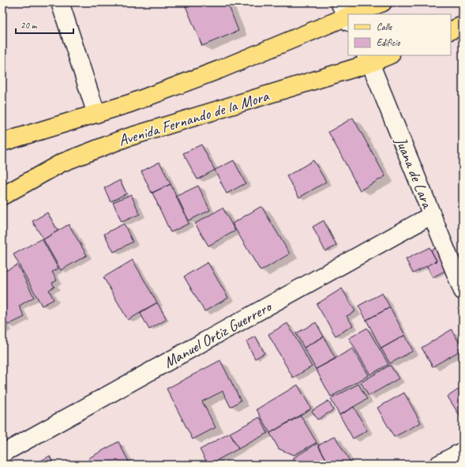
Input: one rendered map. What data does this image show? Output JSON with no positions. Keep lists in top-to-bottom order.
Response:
{
  "streets": {
    "main road": ["Avenida Fernando de la Mora"],
    "street": ["Juana de Lara", "Manuel Ortiz Guerrero"]
  },
  "crossings": [
    ["Avenida Fernando de la Mora", "Juana de Lara"],
    ["Juana de Lara", "Manuel Ortiz Guerrero"]
  ],
  "legend": ["Calle", "Edificio"],
  "scale_bar": "20 m"
}
